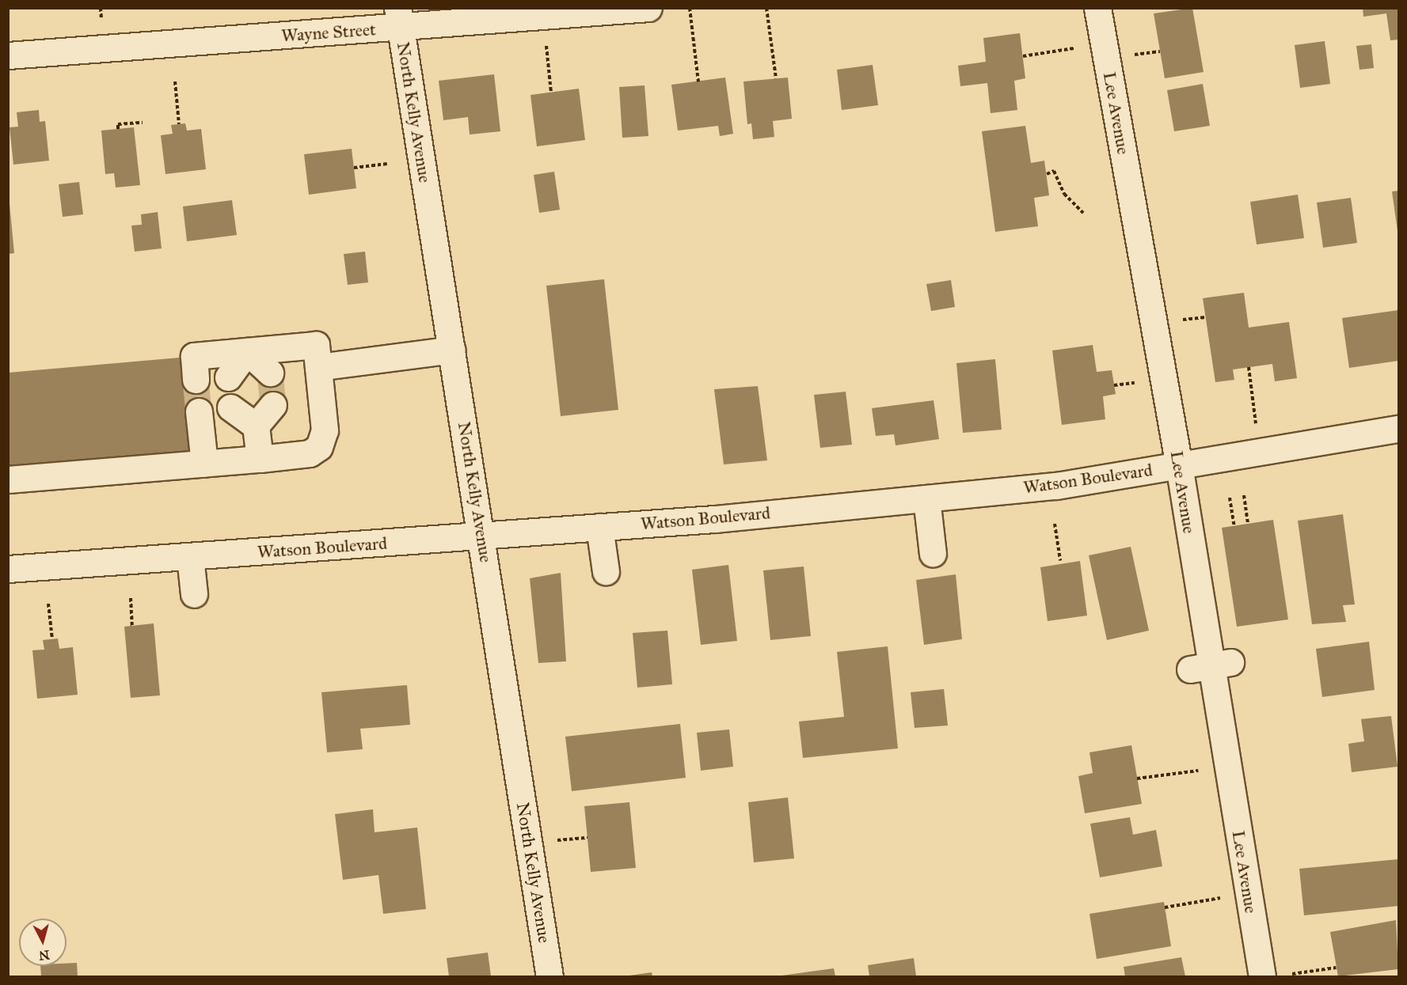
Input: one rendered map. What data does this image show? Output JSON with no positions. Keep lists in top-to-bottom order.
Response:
{
  "streets": {
    "street": [
      "Wayne Street",
      "North Kelly Avenue",
      "Lee Avenue",
      "Watson Boulevard"
    ]
  },
  "crossings": [
    ["Wayne Street", "North Kelly Avenue"],
    ["North Kelly Avenue", "Watson Boulevard"],
    ["Lee Avenue", "Watson Boulevard"]
  ],
  "north": "bottom"
}
